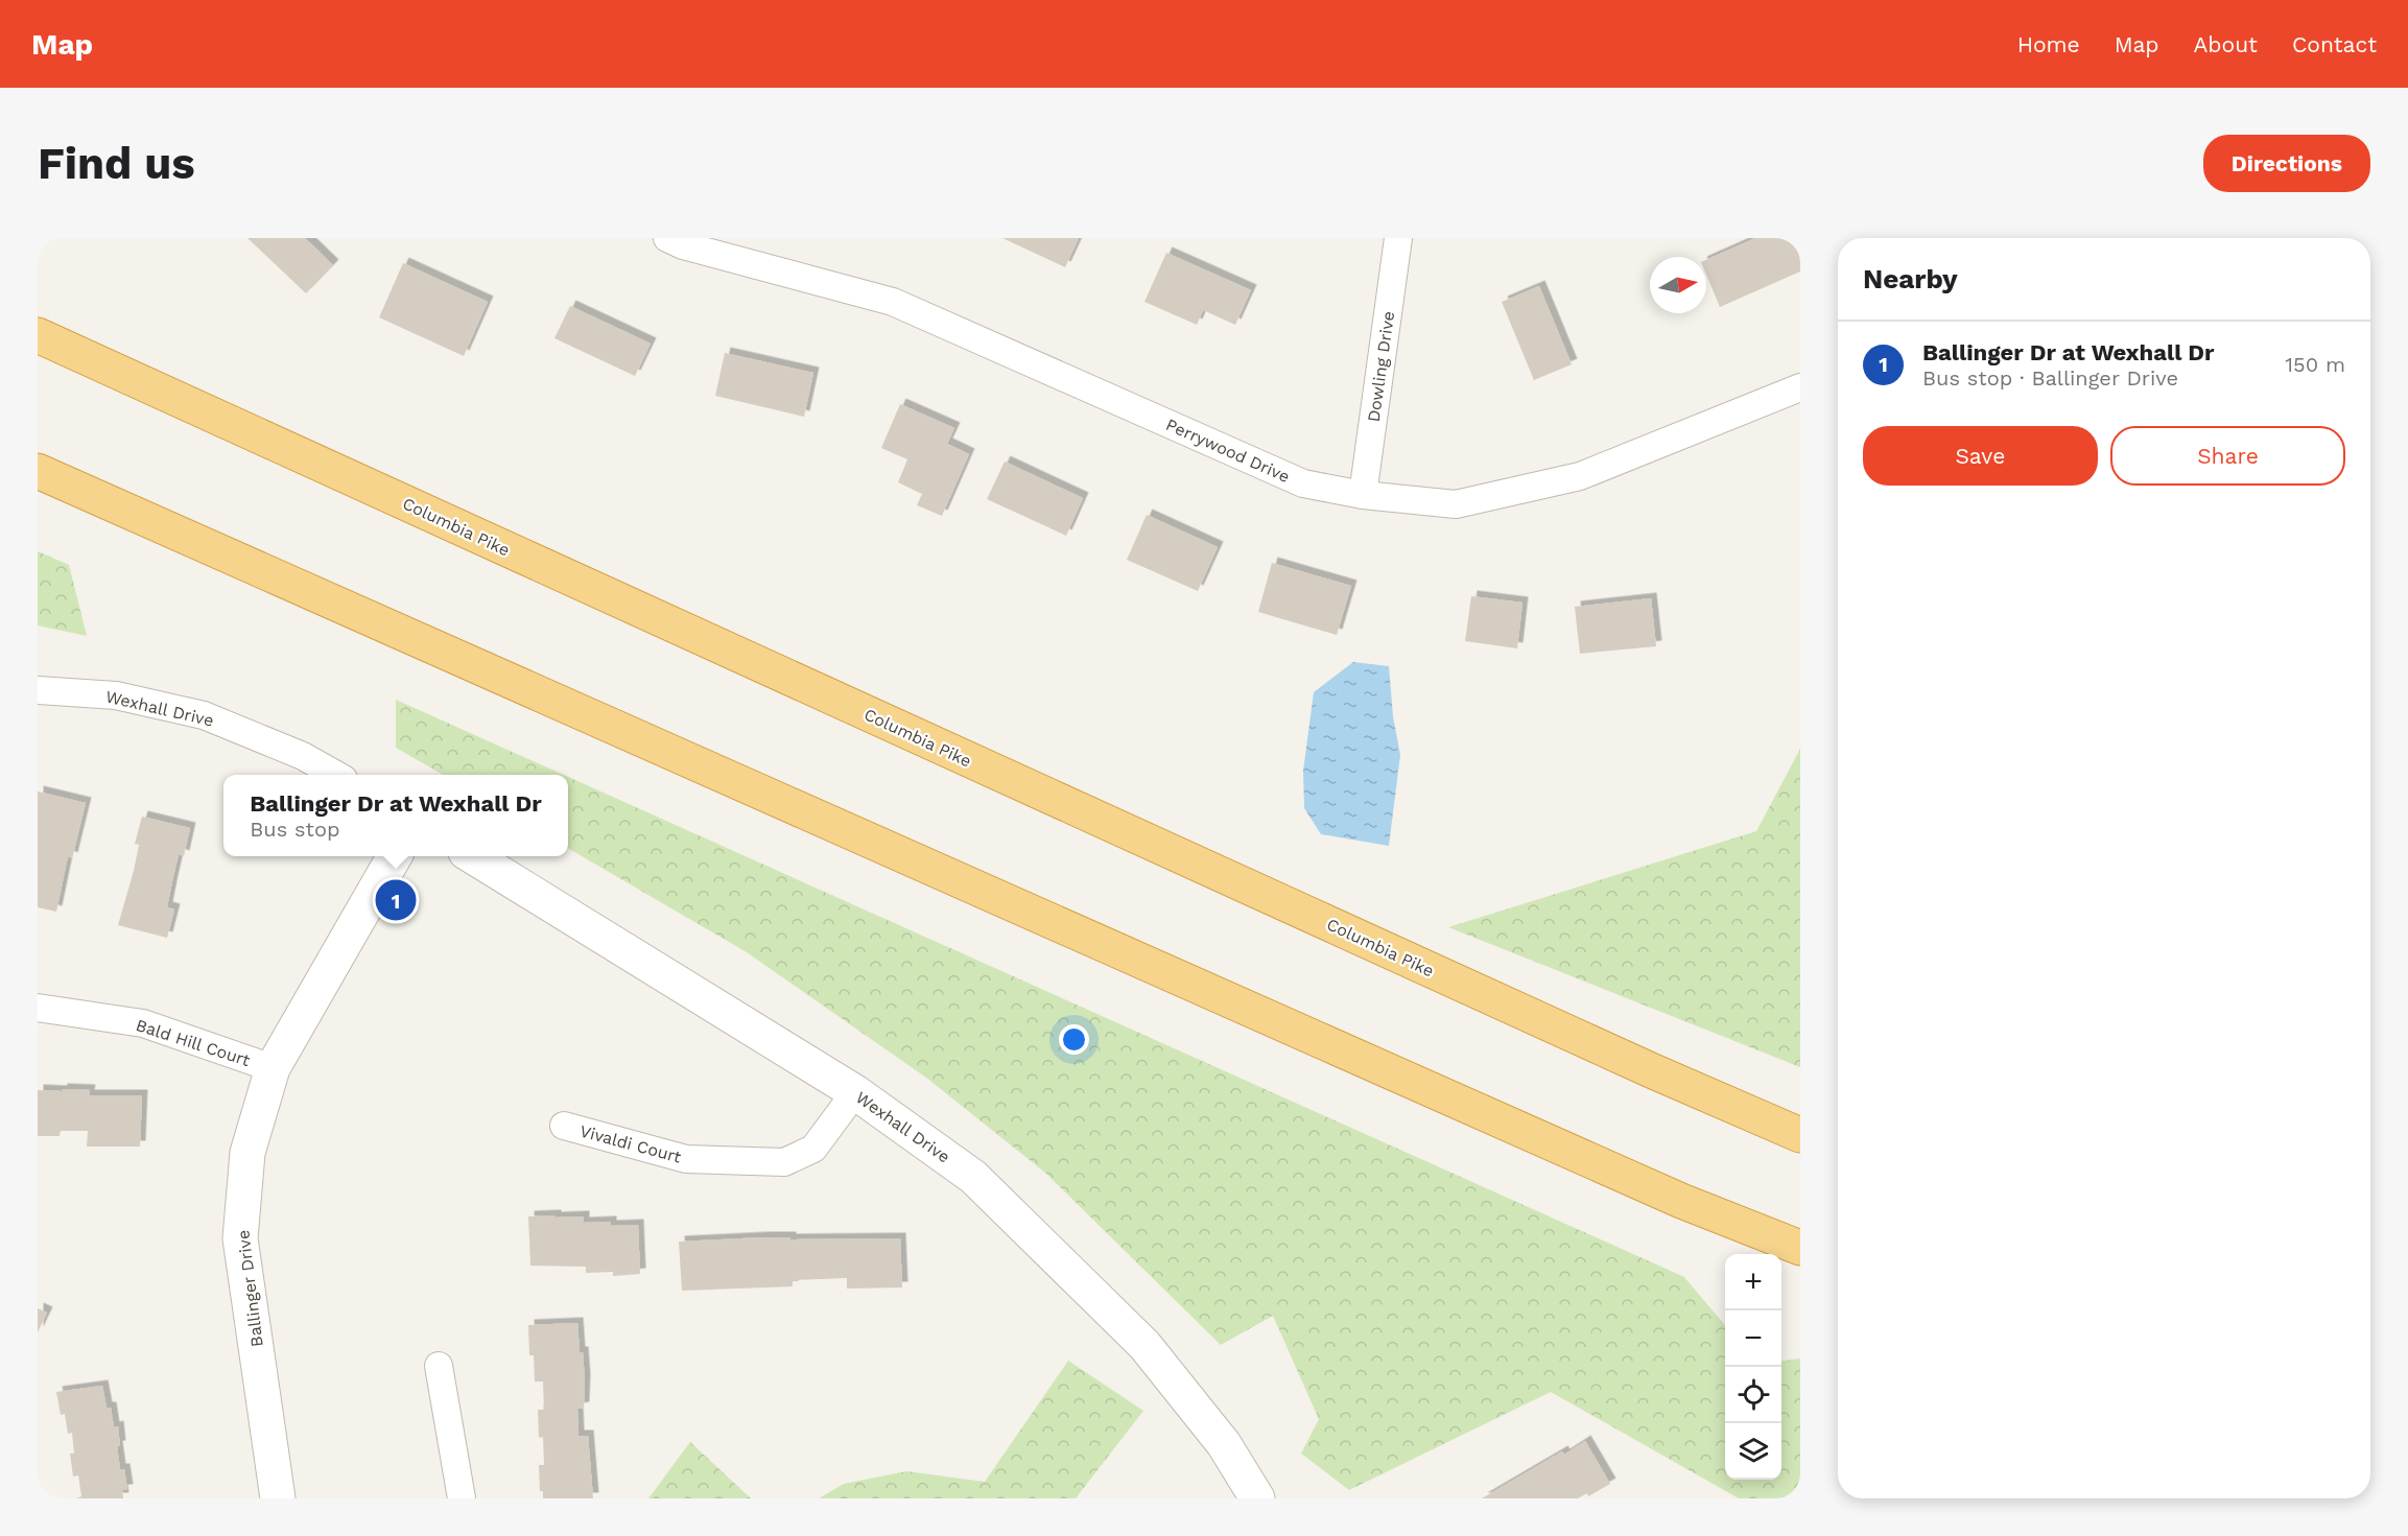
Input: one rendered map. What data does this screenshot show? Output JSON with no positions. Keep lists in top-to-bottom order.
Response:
{
  "streets": {
    "highway": ["Columbia Pike"],
    "street": [
      "Dowling Drive",
      "Perrywood Drive",
      "Wexhall Drive",
      "Bald Hill Court",
      "Vivaldi Court",
      "Ballinger Drive"
    ]
  },
  "crossings": [
    ["Dowling Drive", "Perrywood Drive"],
    ["Wexhall Drive", "Vivaldi Court"],
    ["Bald Hill Court", "Ballinger Drive"]
  ],
  "north": "right",
  "page": {
    "header": "Map",
    "nav": [
      "Home",
      "Map",
      "About",
      "Contact"
    ],
    "buttons": [
      "Directions",
      ["Save", "Share"]
    ],
    "title": "Find us",
    "heading": "Nearby",
    "list": [
      {
        "mark": "1",
        "name": "Ballinger Dr at Wexhall Dr",
        "note": "Bus stop · Ballinger Drive",
        "value": "150 m"
      }
    ],
    "popup": ["Ballinger Dr at Wexhall Dr", "Bus stop"],
    "pins": "1",
    "map_buttons": ["+", "−"]
  }
}
